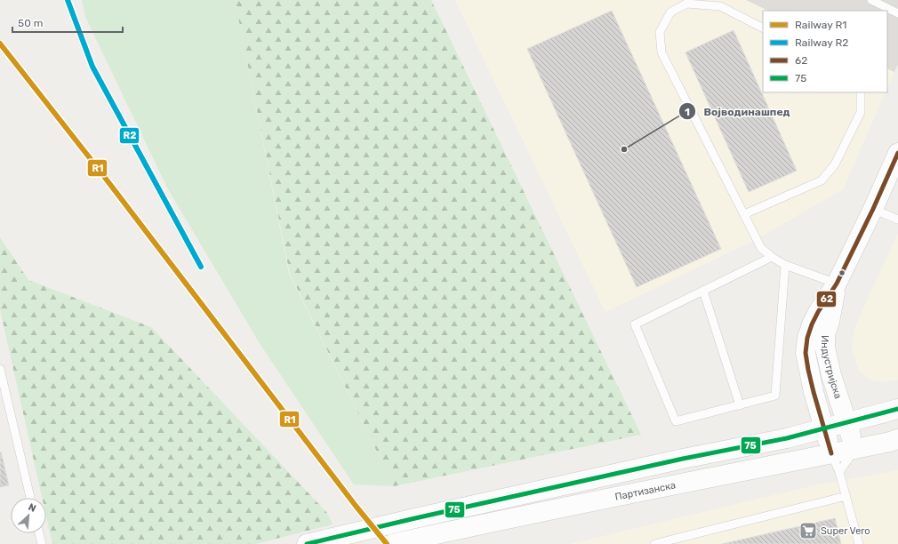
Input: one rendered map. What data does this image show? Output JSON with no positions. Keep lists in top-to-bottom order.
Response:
{
  "streets": {
    "main road": ["Индустријска", "Партизанска"]
  },
  "crossings": [
    ["Индустријска", "Партизанска"]
  ],
  "places": {
    "other": ["Војводинашпед"],
    "supermarket": ["Super Vero"]
  },
  "lines": [
    "rail line R2",
    "rail line R1",
    "transit line 62",
    "transit line 75"
  ],
  "legend": [
    "Railway R1",
    "Railway R2",
    "62",
    "75"
  ],
  "scale_bar": "50 m",
  "north": "top right"
}
